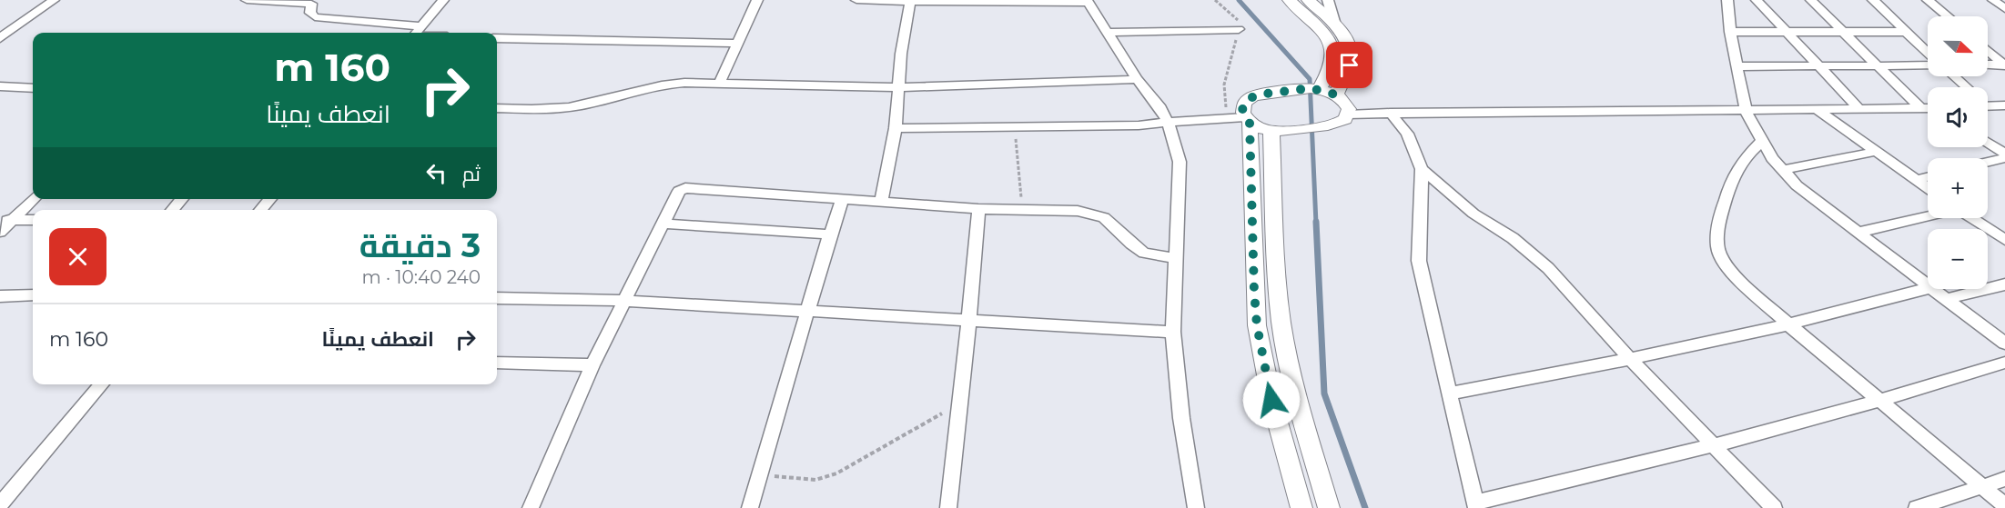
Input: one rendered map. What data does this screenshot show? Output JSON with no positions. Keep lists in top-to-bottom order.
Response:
{
  "north": "right",
  "page": {
    "map_buttons": ["+", "−"],
    "turn": ["160 m", "انعطف يمينًا"],
    "then": "ثم",
    "heading": ["3 دقيقة", "240 m · 10:40"],
    "list": [
      {
        "name": "انعطف يمينًا",
        "value": "160 m"
      }
    ]
  }
}
